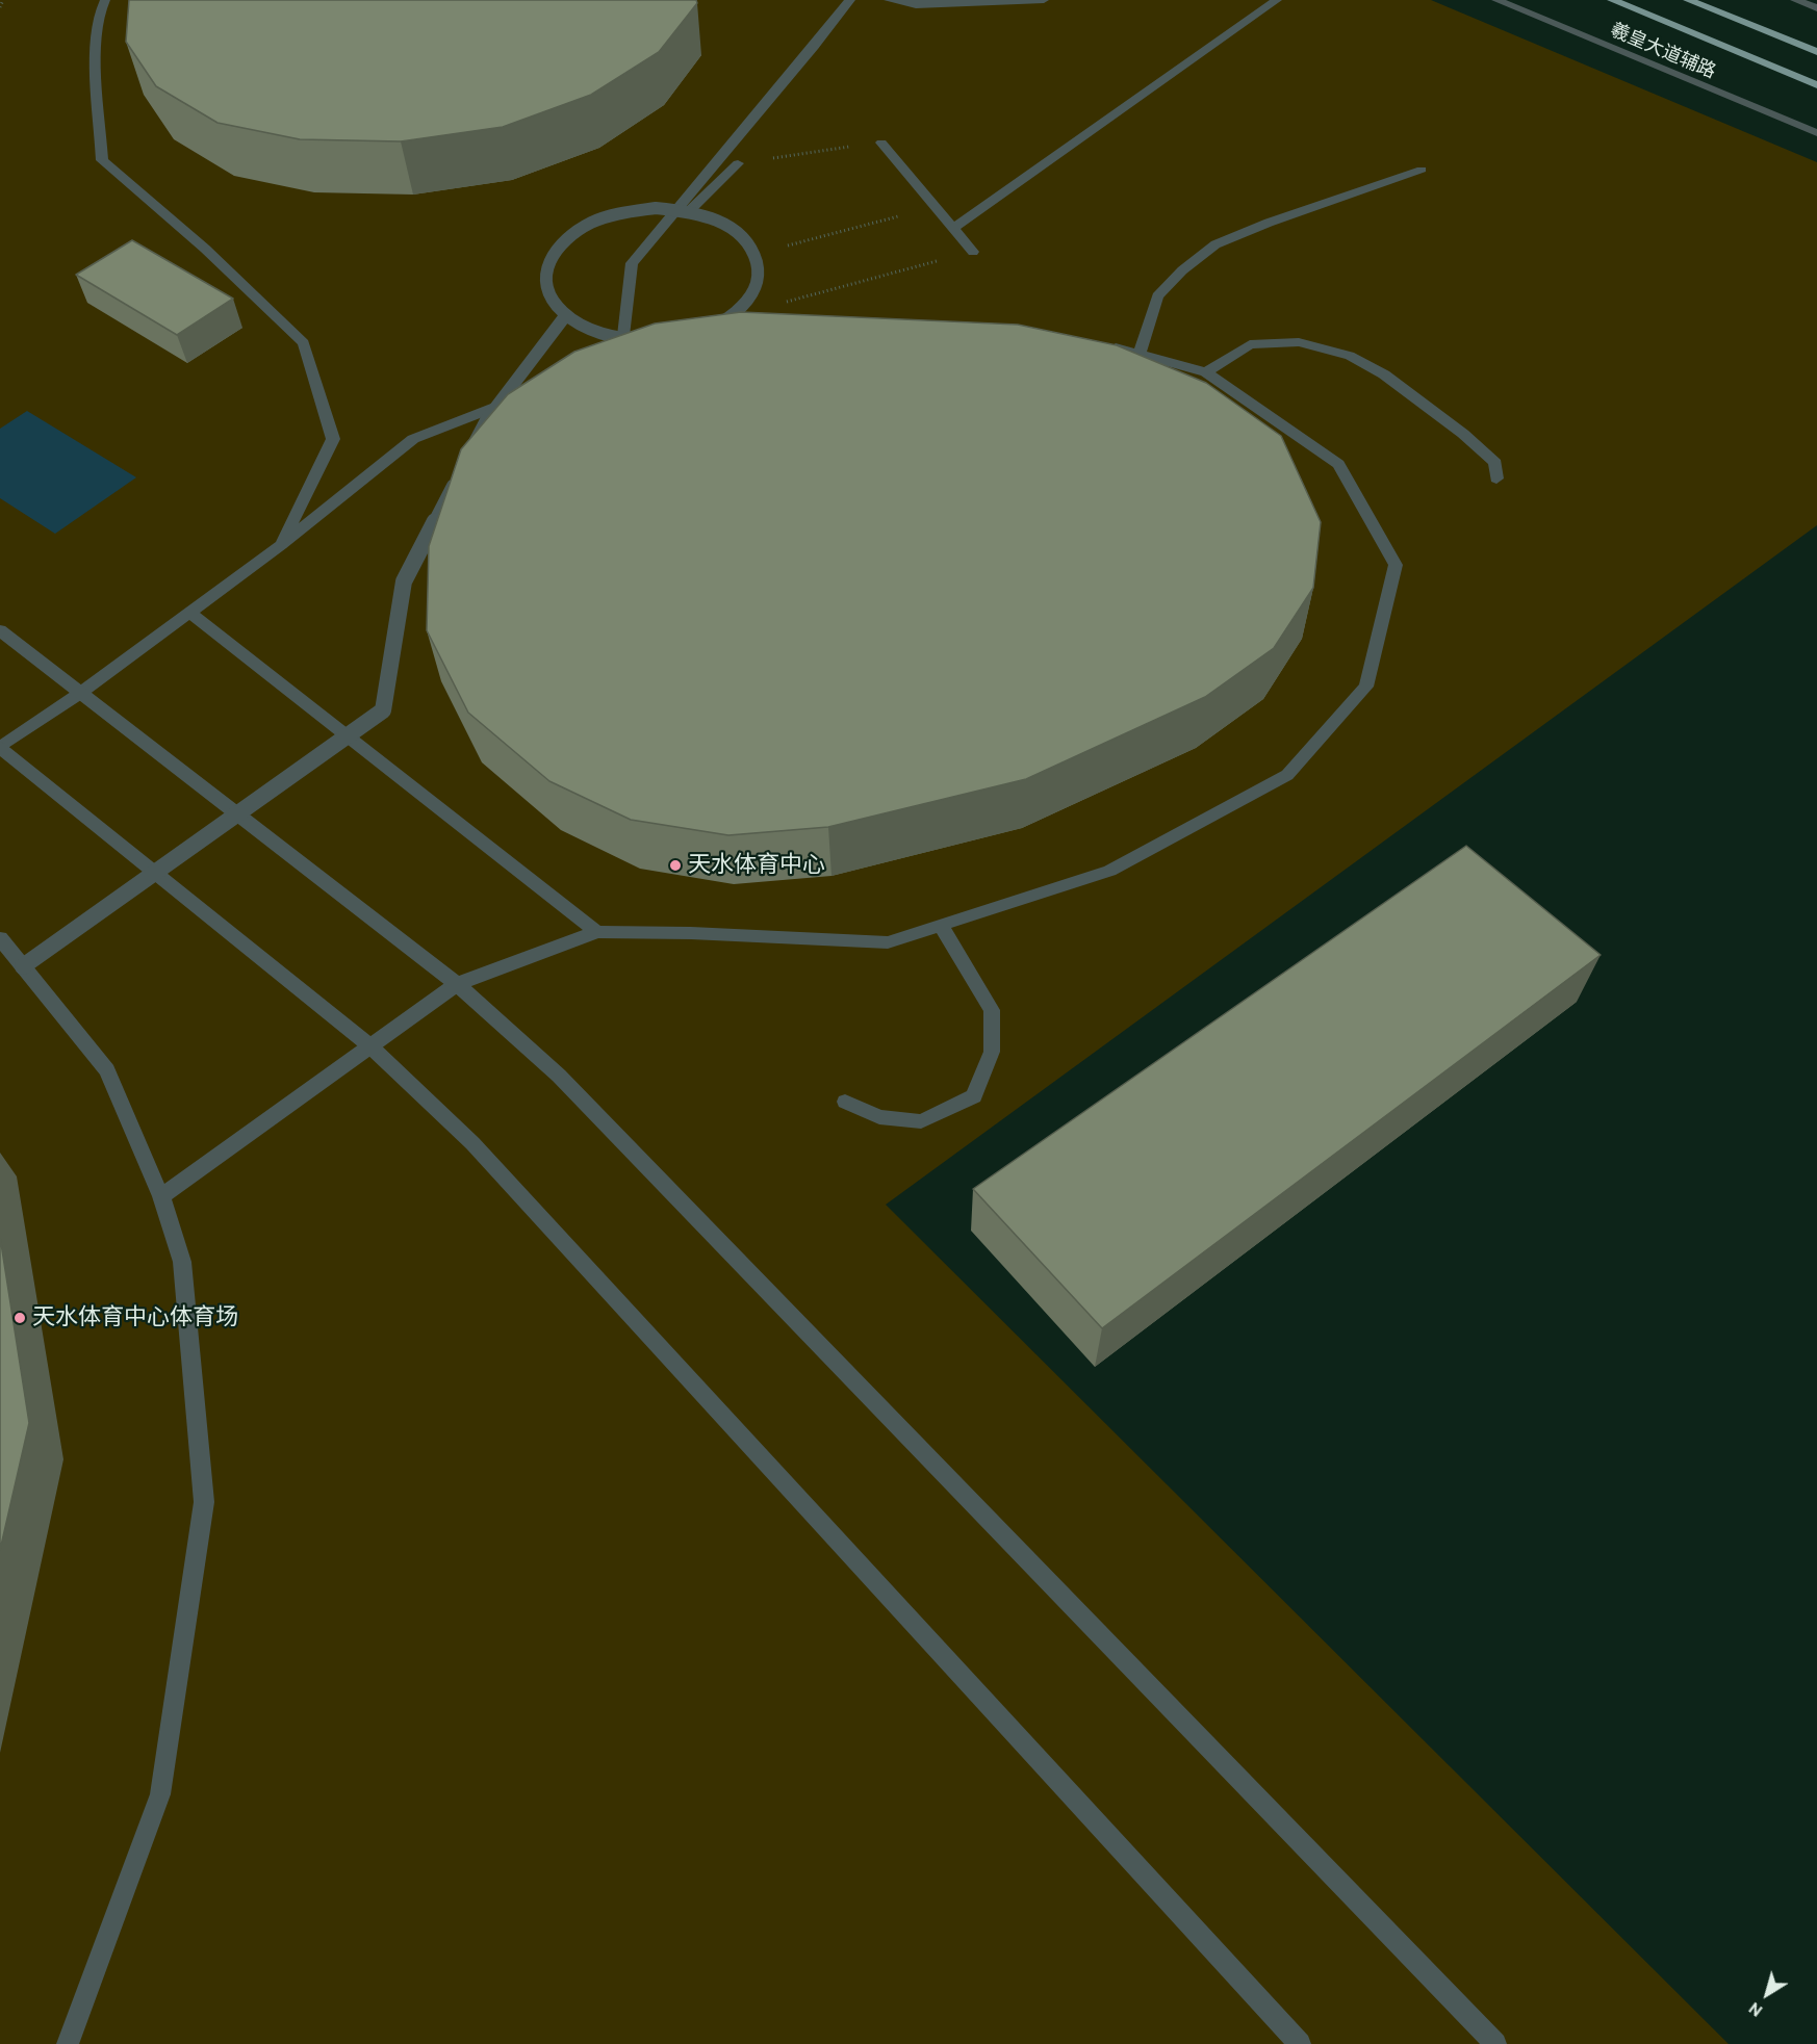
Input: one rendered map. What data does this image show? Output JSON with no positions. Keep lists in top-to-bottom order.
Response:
{
  "streets": {
    "street": ["羲皇大道辅路"]
  },
  "places": ["天水体育中心", "天水体育中心体育场"],
  "north": "bottom left"
}
